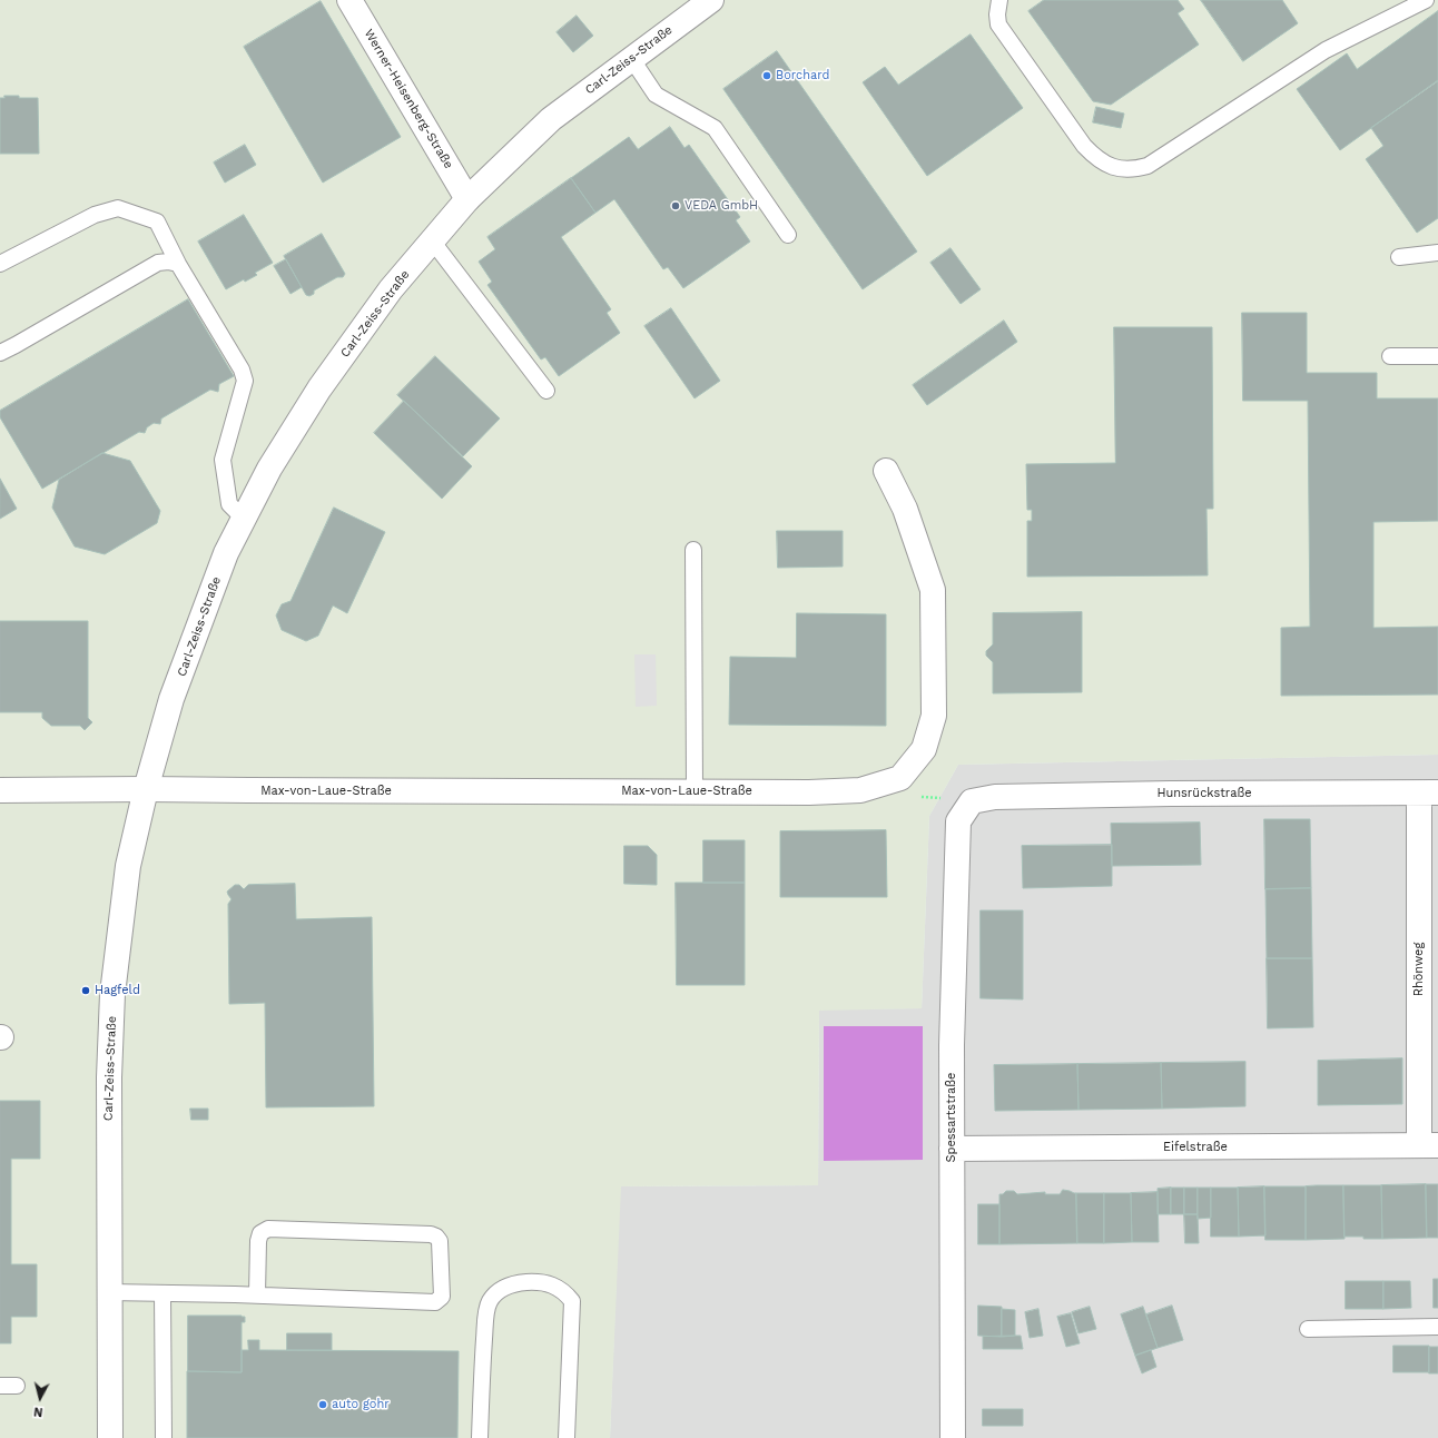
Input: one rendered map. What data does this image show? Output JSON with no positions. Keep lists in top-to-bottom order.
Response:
{
  "streets": {
    "street": [
      "Carl-Zeiss-Straße",
      "Werner-Heisenberg-Straße",
      "Max-von-Laue-Straße",
      "Hunsrückstraße",
      "Rhönweg",
      "Spessartstraße",
      "Eifelstraße"
    ]
  },
  "crossings": [
    ["Carl-Zeiss-Straße", "Werner-Heisenberg-Straße"],
    ["Carl-Zeiss-Straße", "Max-von-Laue-Straße"],
    ["Hunsrückstraße", "Rhönweg"],
    ["Hunsrückstraße", "Spessartstraße"],
    ["Rhönweg", "Eifelstraße"],
    ["Spessartstraße", "Eifelstraße"]
  ],
  "places": [
    "Borchard",
    "VEDA GmbH",
    "Hagfeld",
    "auto gohr"
  ],
  "north": "bottom"
}
